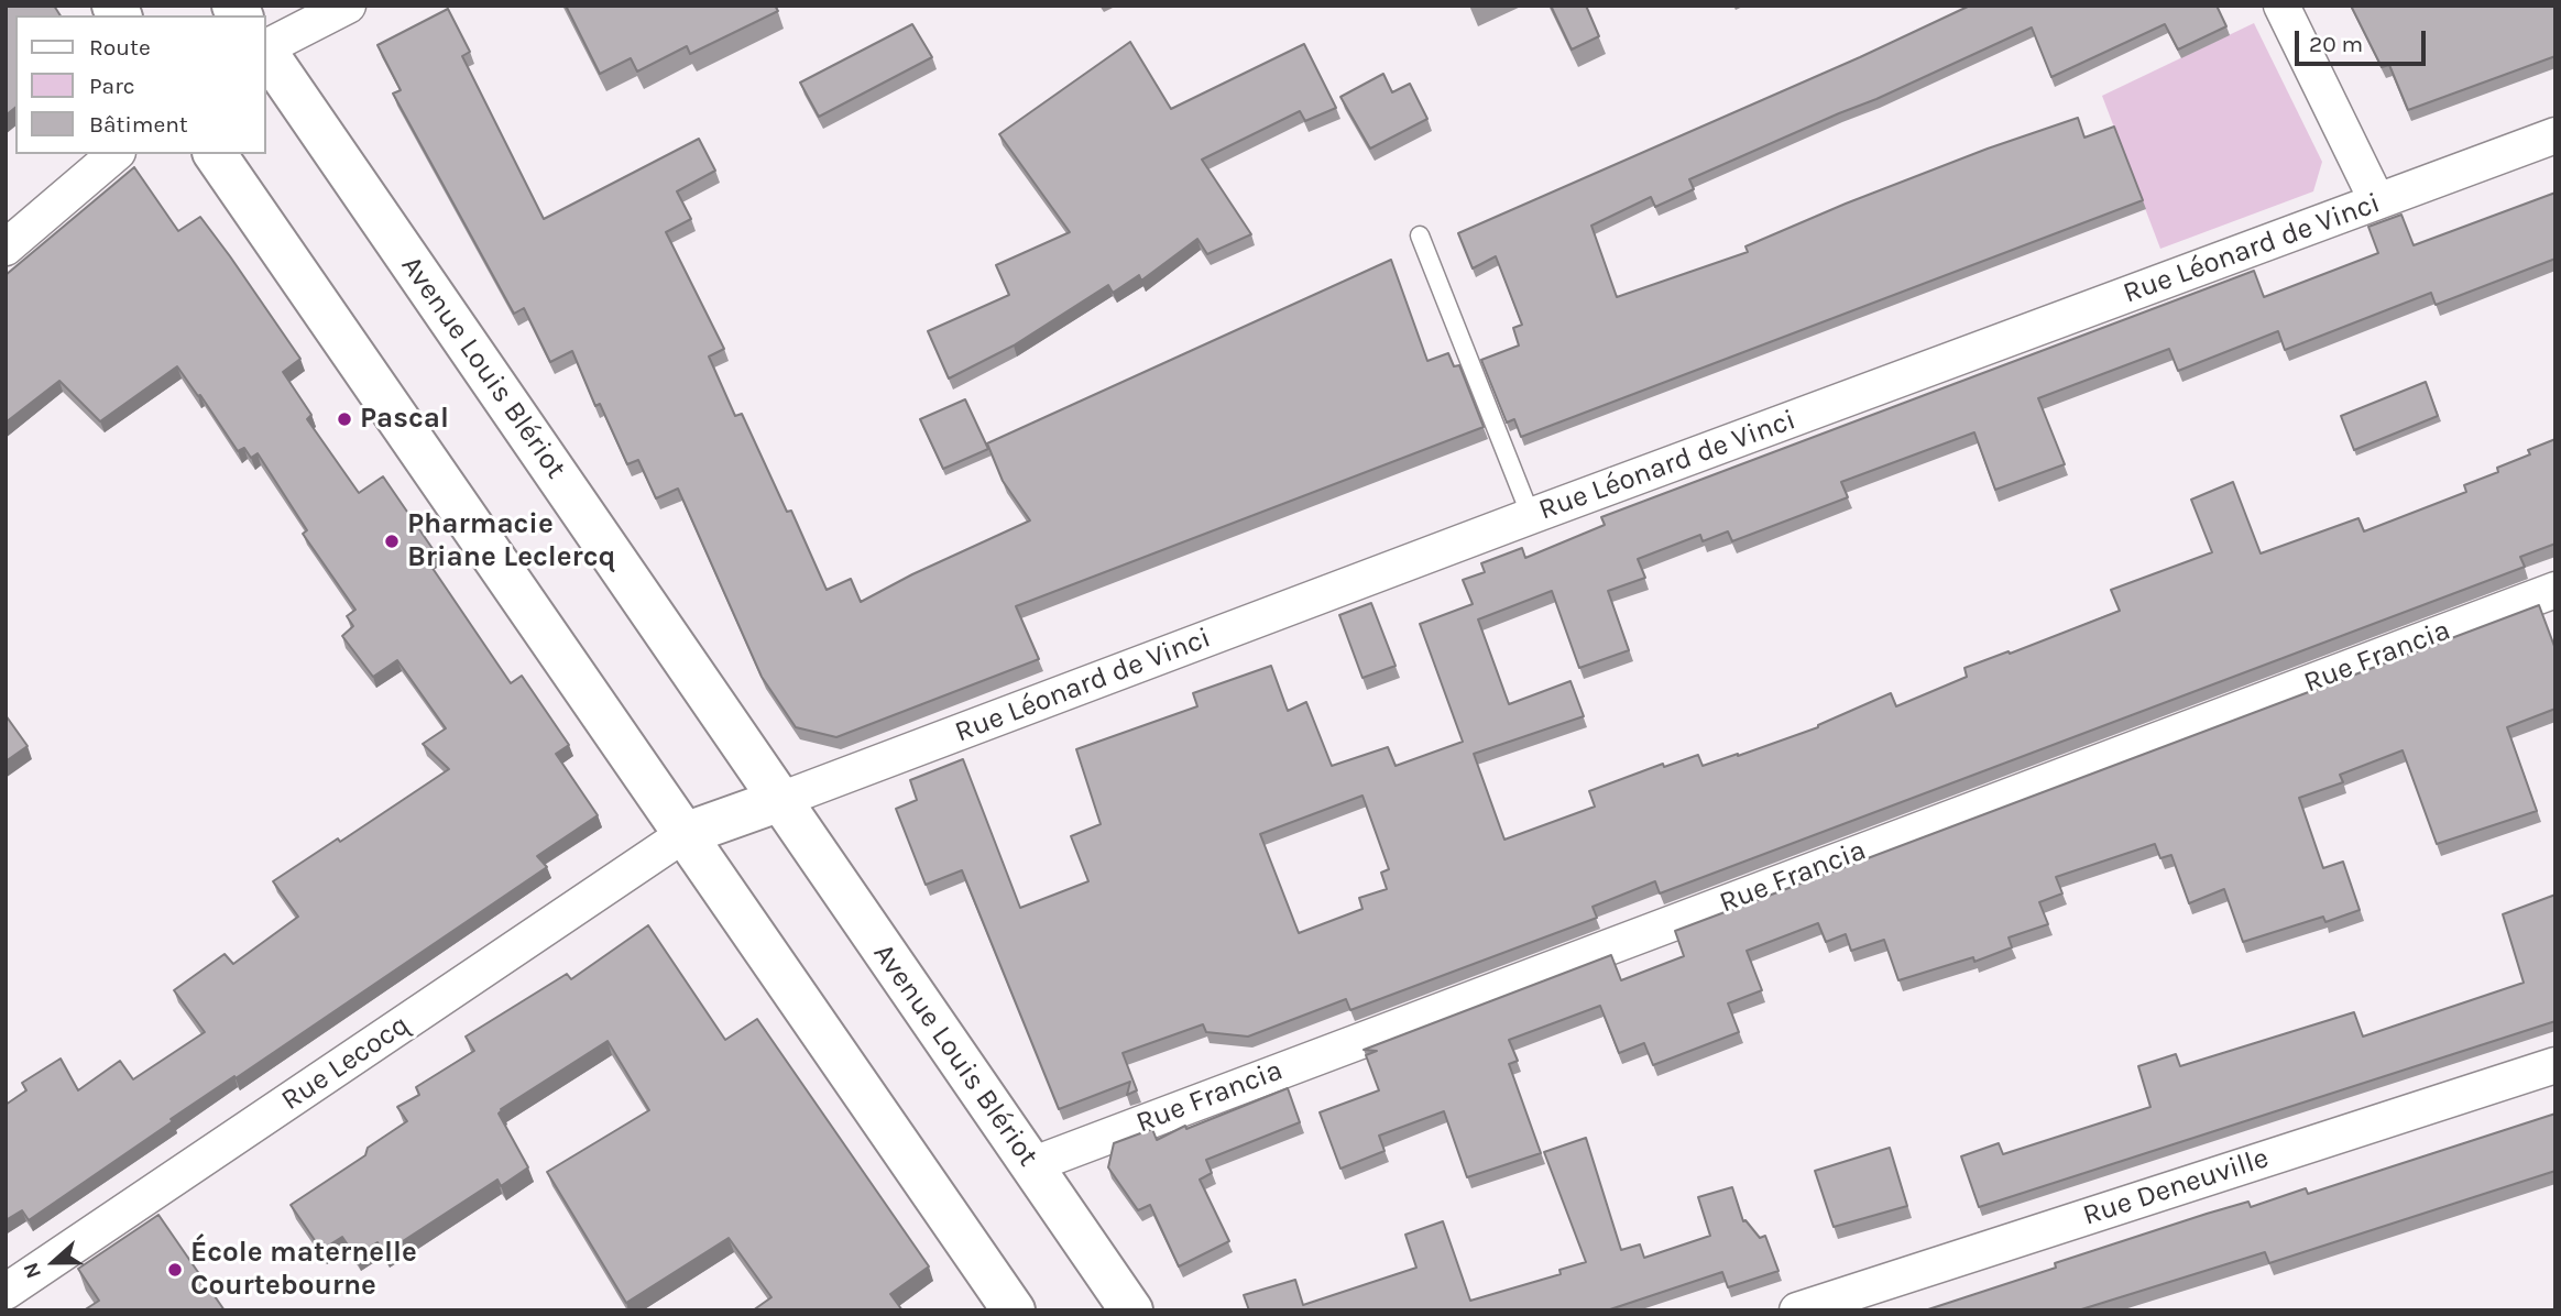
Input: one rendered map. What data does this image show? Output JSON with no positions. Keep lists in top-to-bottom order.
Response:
{
  "streets": {
    "street": [
      "Rue Léonard de Vinci",
      "Avenue Louis Blériot",
      "Rue Francia",
      "Rue Lecocq",
      "Rue Deneuville"
    ]
  },
  "crossings": [
    ["Rue Léonard de Vinci", "Avenue Louis Blériot"],
    ["Avenue Louis Blériot", "Rue Francia"]
  ],
  "places": ["Pascal", "Pharmacie Briane Leclercq", "École maternelle Courtebourne"],
  "legend": ["Route", "Parc", "Bâtiment"],
  "scale_bar": "20 m",
  "north": "left"
}
